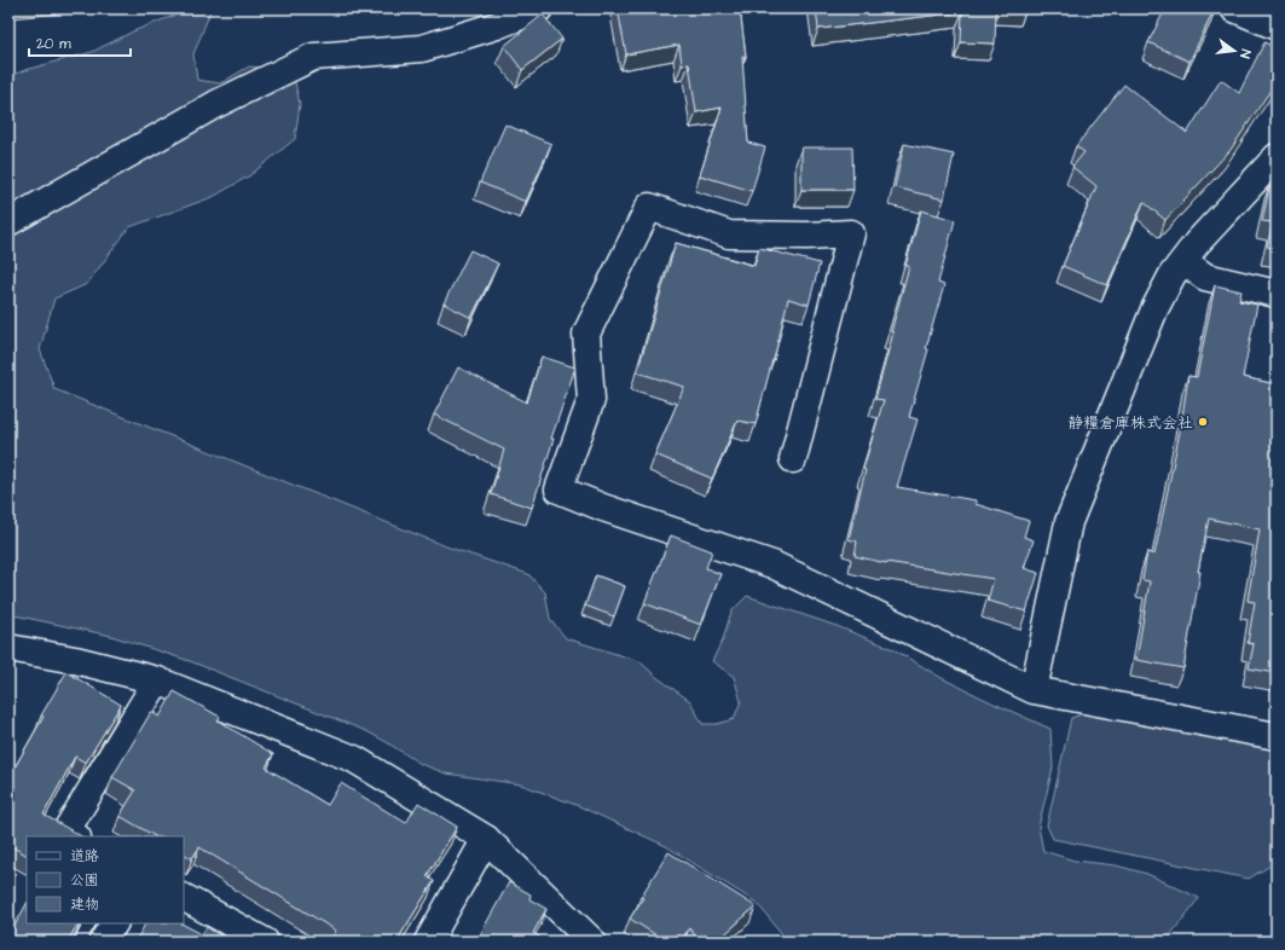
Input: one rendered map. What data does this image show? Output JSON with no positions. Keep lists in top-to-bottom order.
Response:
{
  "places": ["静糧倉庫株式会社"],
  "legend": ["道路", "公園", "建物"],
  "scale_bar": "20 m",
  "north": "right"
}
